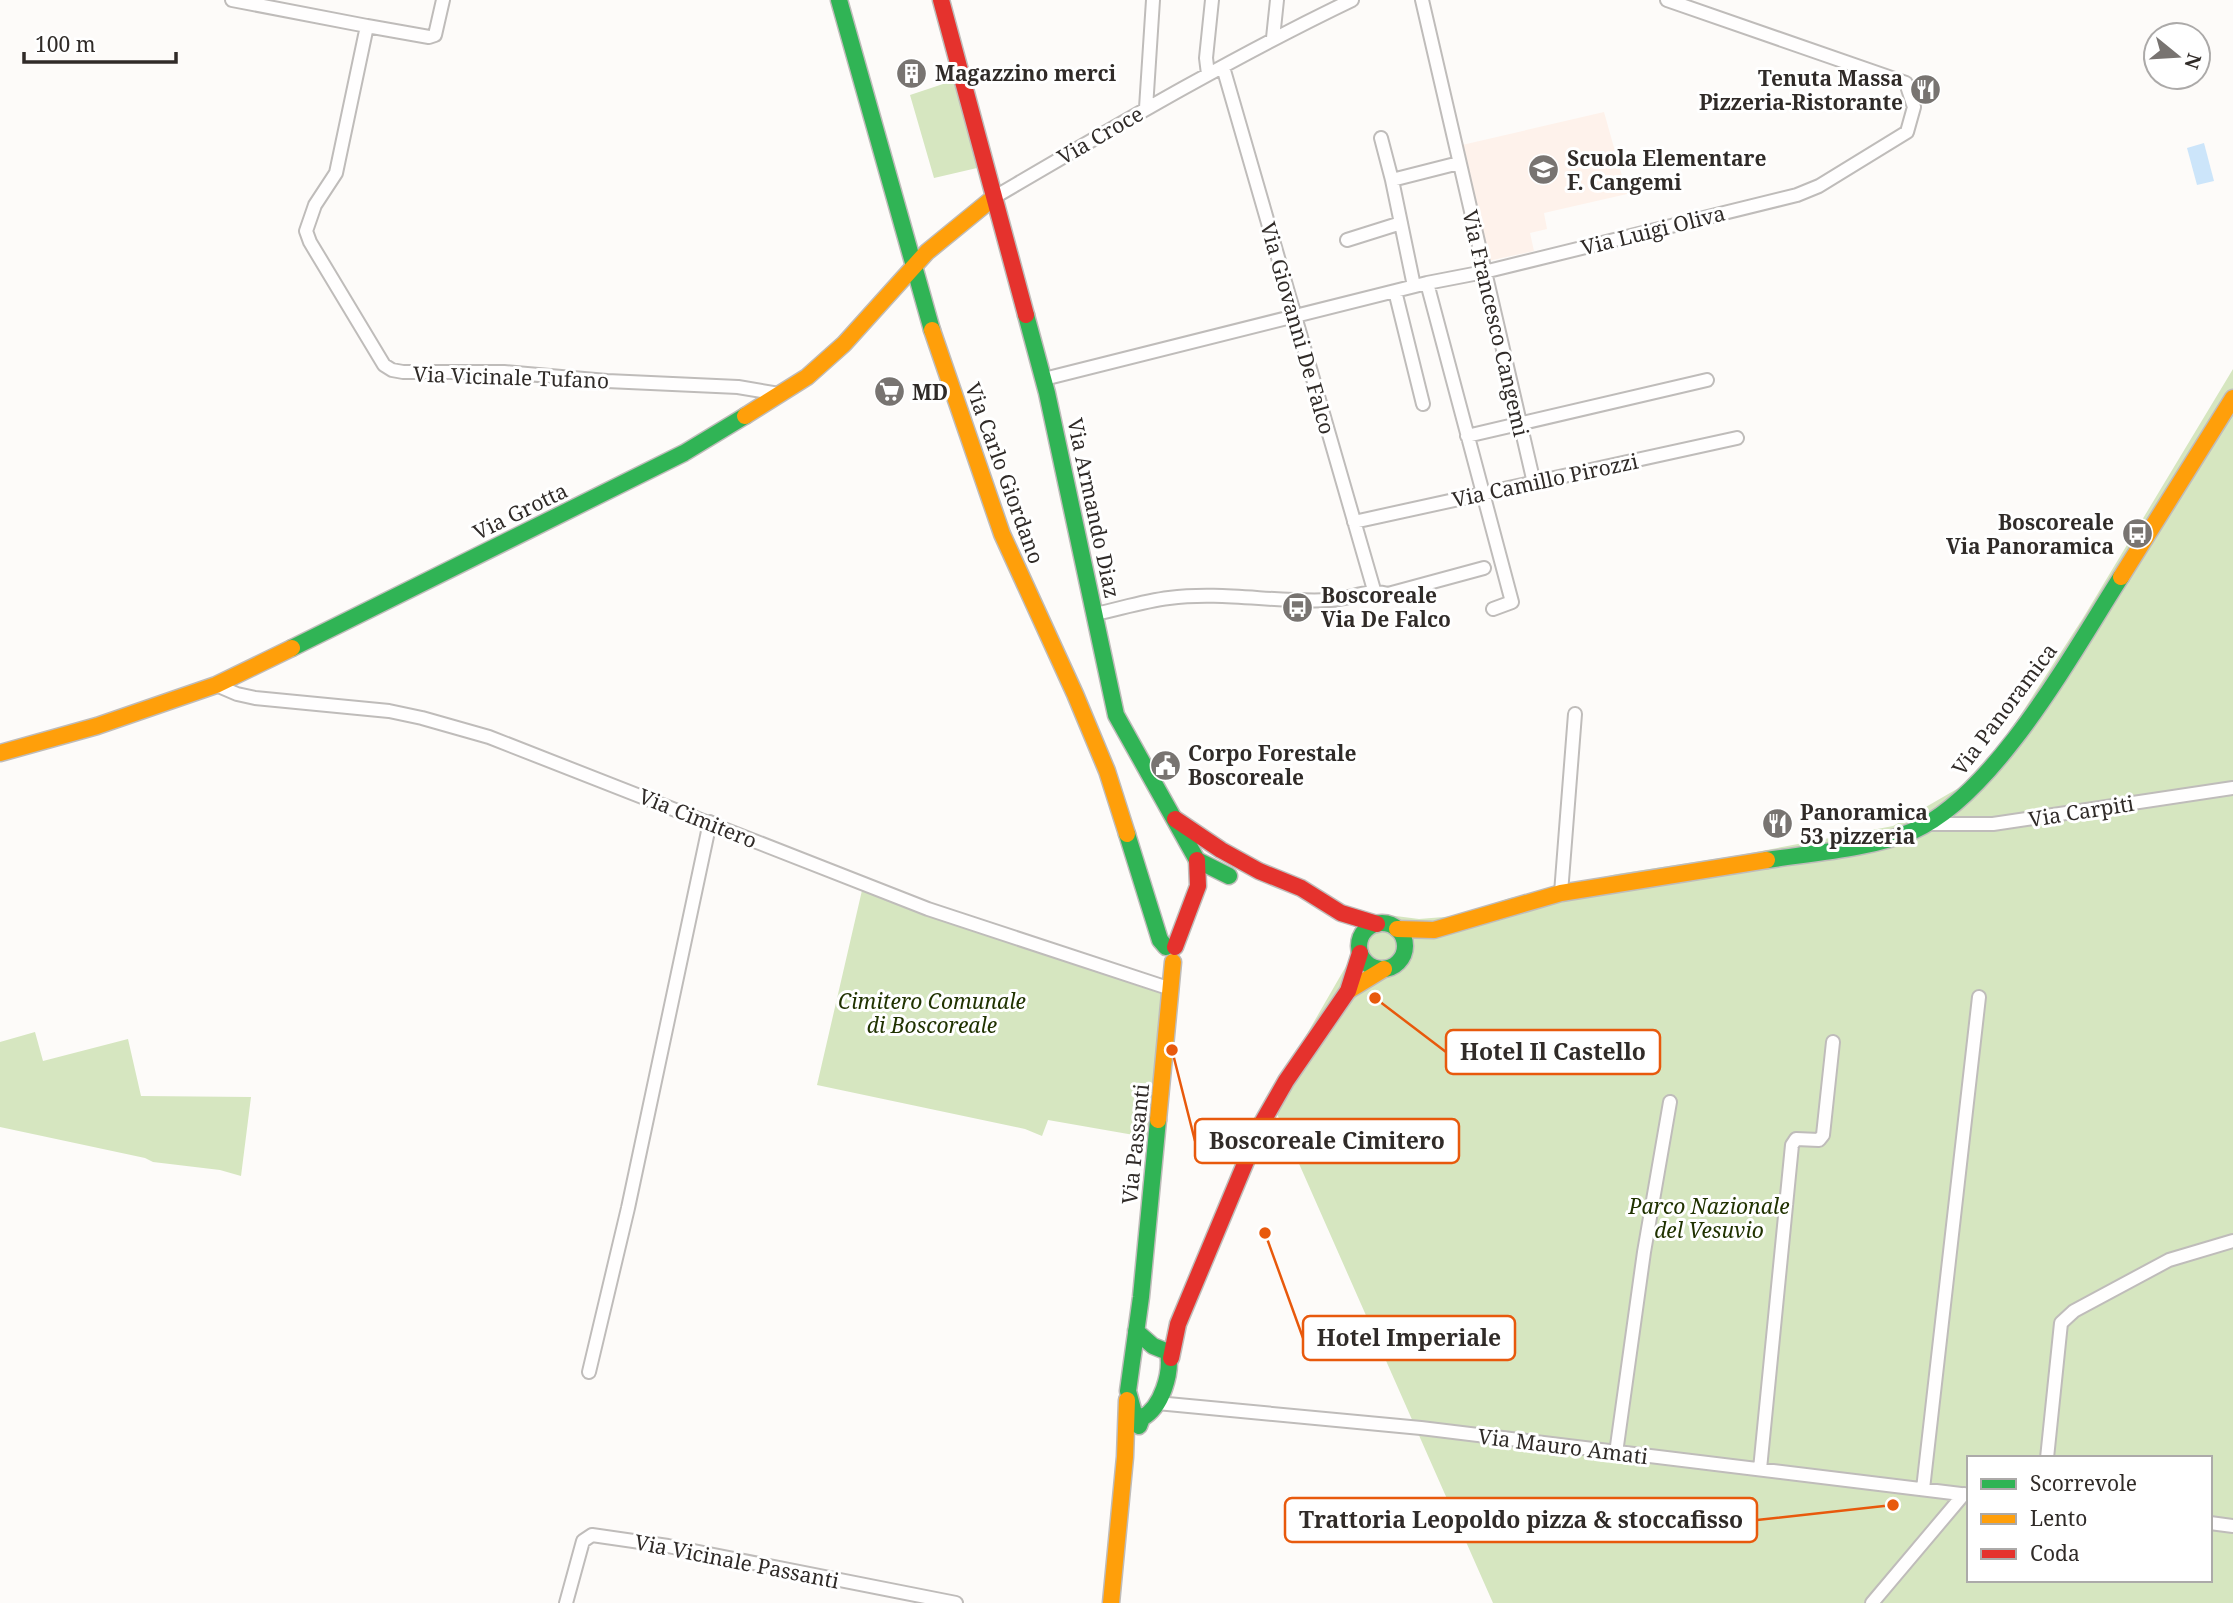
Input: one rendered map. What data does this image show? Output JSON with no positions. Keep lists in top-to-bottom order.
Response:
{
  "streets": {
    "street": [
      "Via Croce",
      "Via Luigi Oliva",
      "Via Francesco Cangemi",
      "Via Giovanni De Falco",
      "Via Vicinale Tufano",
      "Via Carlo Giordano",
      "Via Camillo Pirozzi",
      "Via Armando Diaz",
      "Via Grotta",
      "Via Panoramica",
      "Via Carpiti",
      "Via Cimitero",
      "Via Passanti",
      "Via Mauro Amati",
      "Via Vicinale Passanti"
    ]
  },
  "crossings": [
    ["Via Croce", "Via Giovanni De Falco"],
    ["Via Croce", "Via Armando Diaz"],
    ["Via Croce", "Via Grotta"],
    ["Via Luigi Oliva", "Via Francesco Cangemi"],
    ["Via Luigi Oliva", "Via Giovanni De Falco"],
    ["Via Luigi Oliva", "Via Armando Diaz"],
    ["Via Francesco Cangemi", "Via Camillo Pirozzi"],
    ["Via Giovanni De Falco", "Via Camillo Pirozzi"],
    ["Via Vicinale Tufano", "Via Grotta"],
    ["Via Carlo Giordano", "Via Grotta"],
    ["Via Carlo Giordano", "Via Passanti"],
    ["Via Armando Diaz", "Via Grotta"],
    ["Via Armando Diaz", "Via Panoramica"],
    ["Via Armando Diaz", "Via Passanti"],
    ["Via Grotta", "Via Cimitero"],
    ["Via Panoramica", "Via Carpiti"],
    ["Via Panoramica", "Via Passanti"],
    ["Via Cimitero", "Via Passanti"],
    ["Via Passanti", "Via Mauro Amati"]
  ],
  "parks": ["Cimitero Comunale di Boscoreale", "Parco Nazionale del Vesuvio"],
  "places": {
    "building": ["Magazzino merci"],
    "restaurant": ["Tenuta Massa Pizzeria-Ristorante", "Panoramica 53 pizzeria"],
    "school or university": ["Scuola Elementare F. Cangemi"],
    "supermarket": ["MD"],
    "bus stop": ["Boscoreale Via Panoramica", "Boscoreale Via De Falco"],
    "public building": ["Corpo Forestale Boscoreale"],
    "other": [
      "Hotel Il Castello",
      "Boscoreale Cimitero",
      "Hotel Imperiale",
      "Trattoria Leopoldo pizza & stoccafisso"
    ]
  },
  "legend": ["Scorrevole", "Lento", "Coda"],
  "scale_bar": "100 m",
  "north": "right"
}
